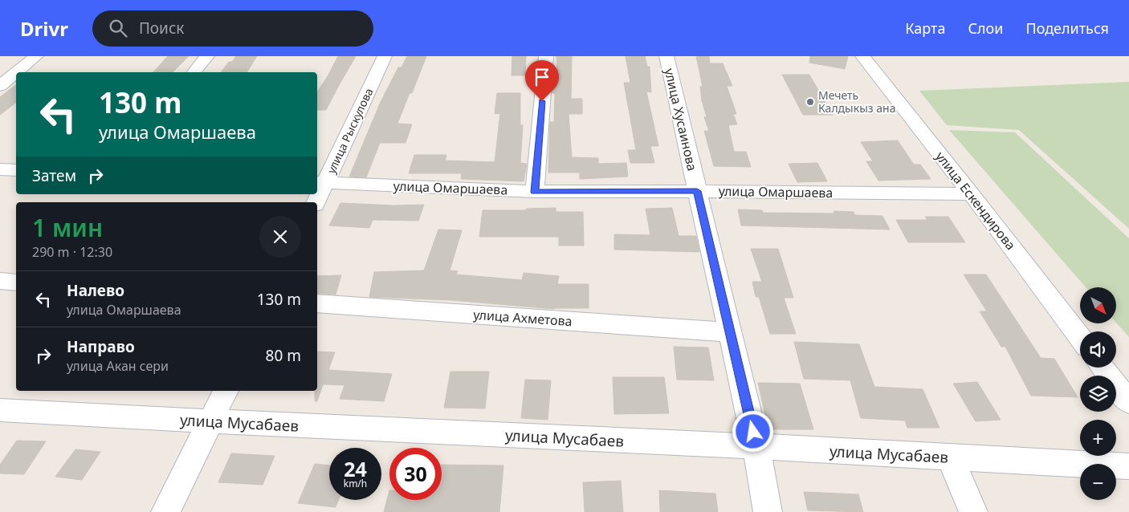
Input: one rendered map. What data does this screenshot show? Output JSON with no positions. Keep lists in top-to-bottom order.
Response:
{
  "streets": {
    "street": [
      "улица Хусаинова",
      "улица Рыскулова",
      "улица Омаршаева",
      "улица Ескендирова",
      "улица Ахметова",
      "улица Мусабаев"
    ]
  },
  "crossings": [
    ["улица Хусаинова", "улица Омаршаева"],
    ["улица Хусаинова", "улица Ахметова"],
    ["улица Хусаинова", "улица Мусабаев"],
    ["улица Рыскулова", "улица Омаршаева"],
    ["улица Омаршаева", "улица Ескендирова"]
  ],
  "places": ["Мечеть Калдыкыз ана"],
  "north": "bottom right",
  "page": {
    "header": "Drivr",
    "search": "Поиск",
    "nav": ["Карта", "Слои", "Поделиться"],
    "turn": ["130 m", "улица Омаршаева"],
    "then": "Затем",
    "heading": ["1 мин", "290 m · 12:30"],
    "list": [
      {
        "name": "Налево",
        "note": "улица Омаршаева",
        "value": "130 m"
      },
      {
        "name": "Направо",
        "note": "улица Акан сери",
        "value": "80 m"
      }
    ],
    "map_buttons": ["+", "−"],
    "speed": "24 km/h",
    "limit": "30"
  }
}
